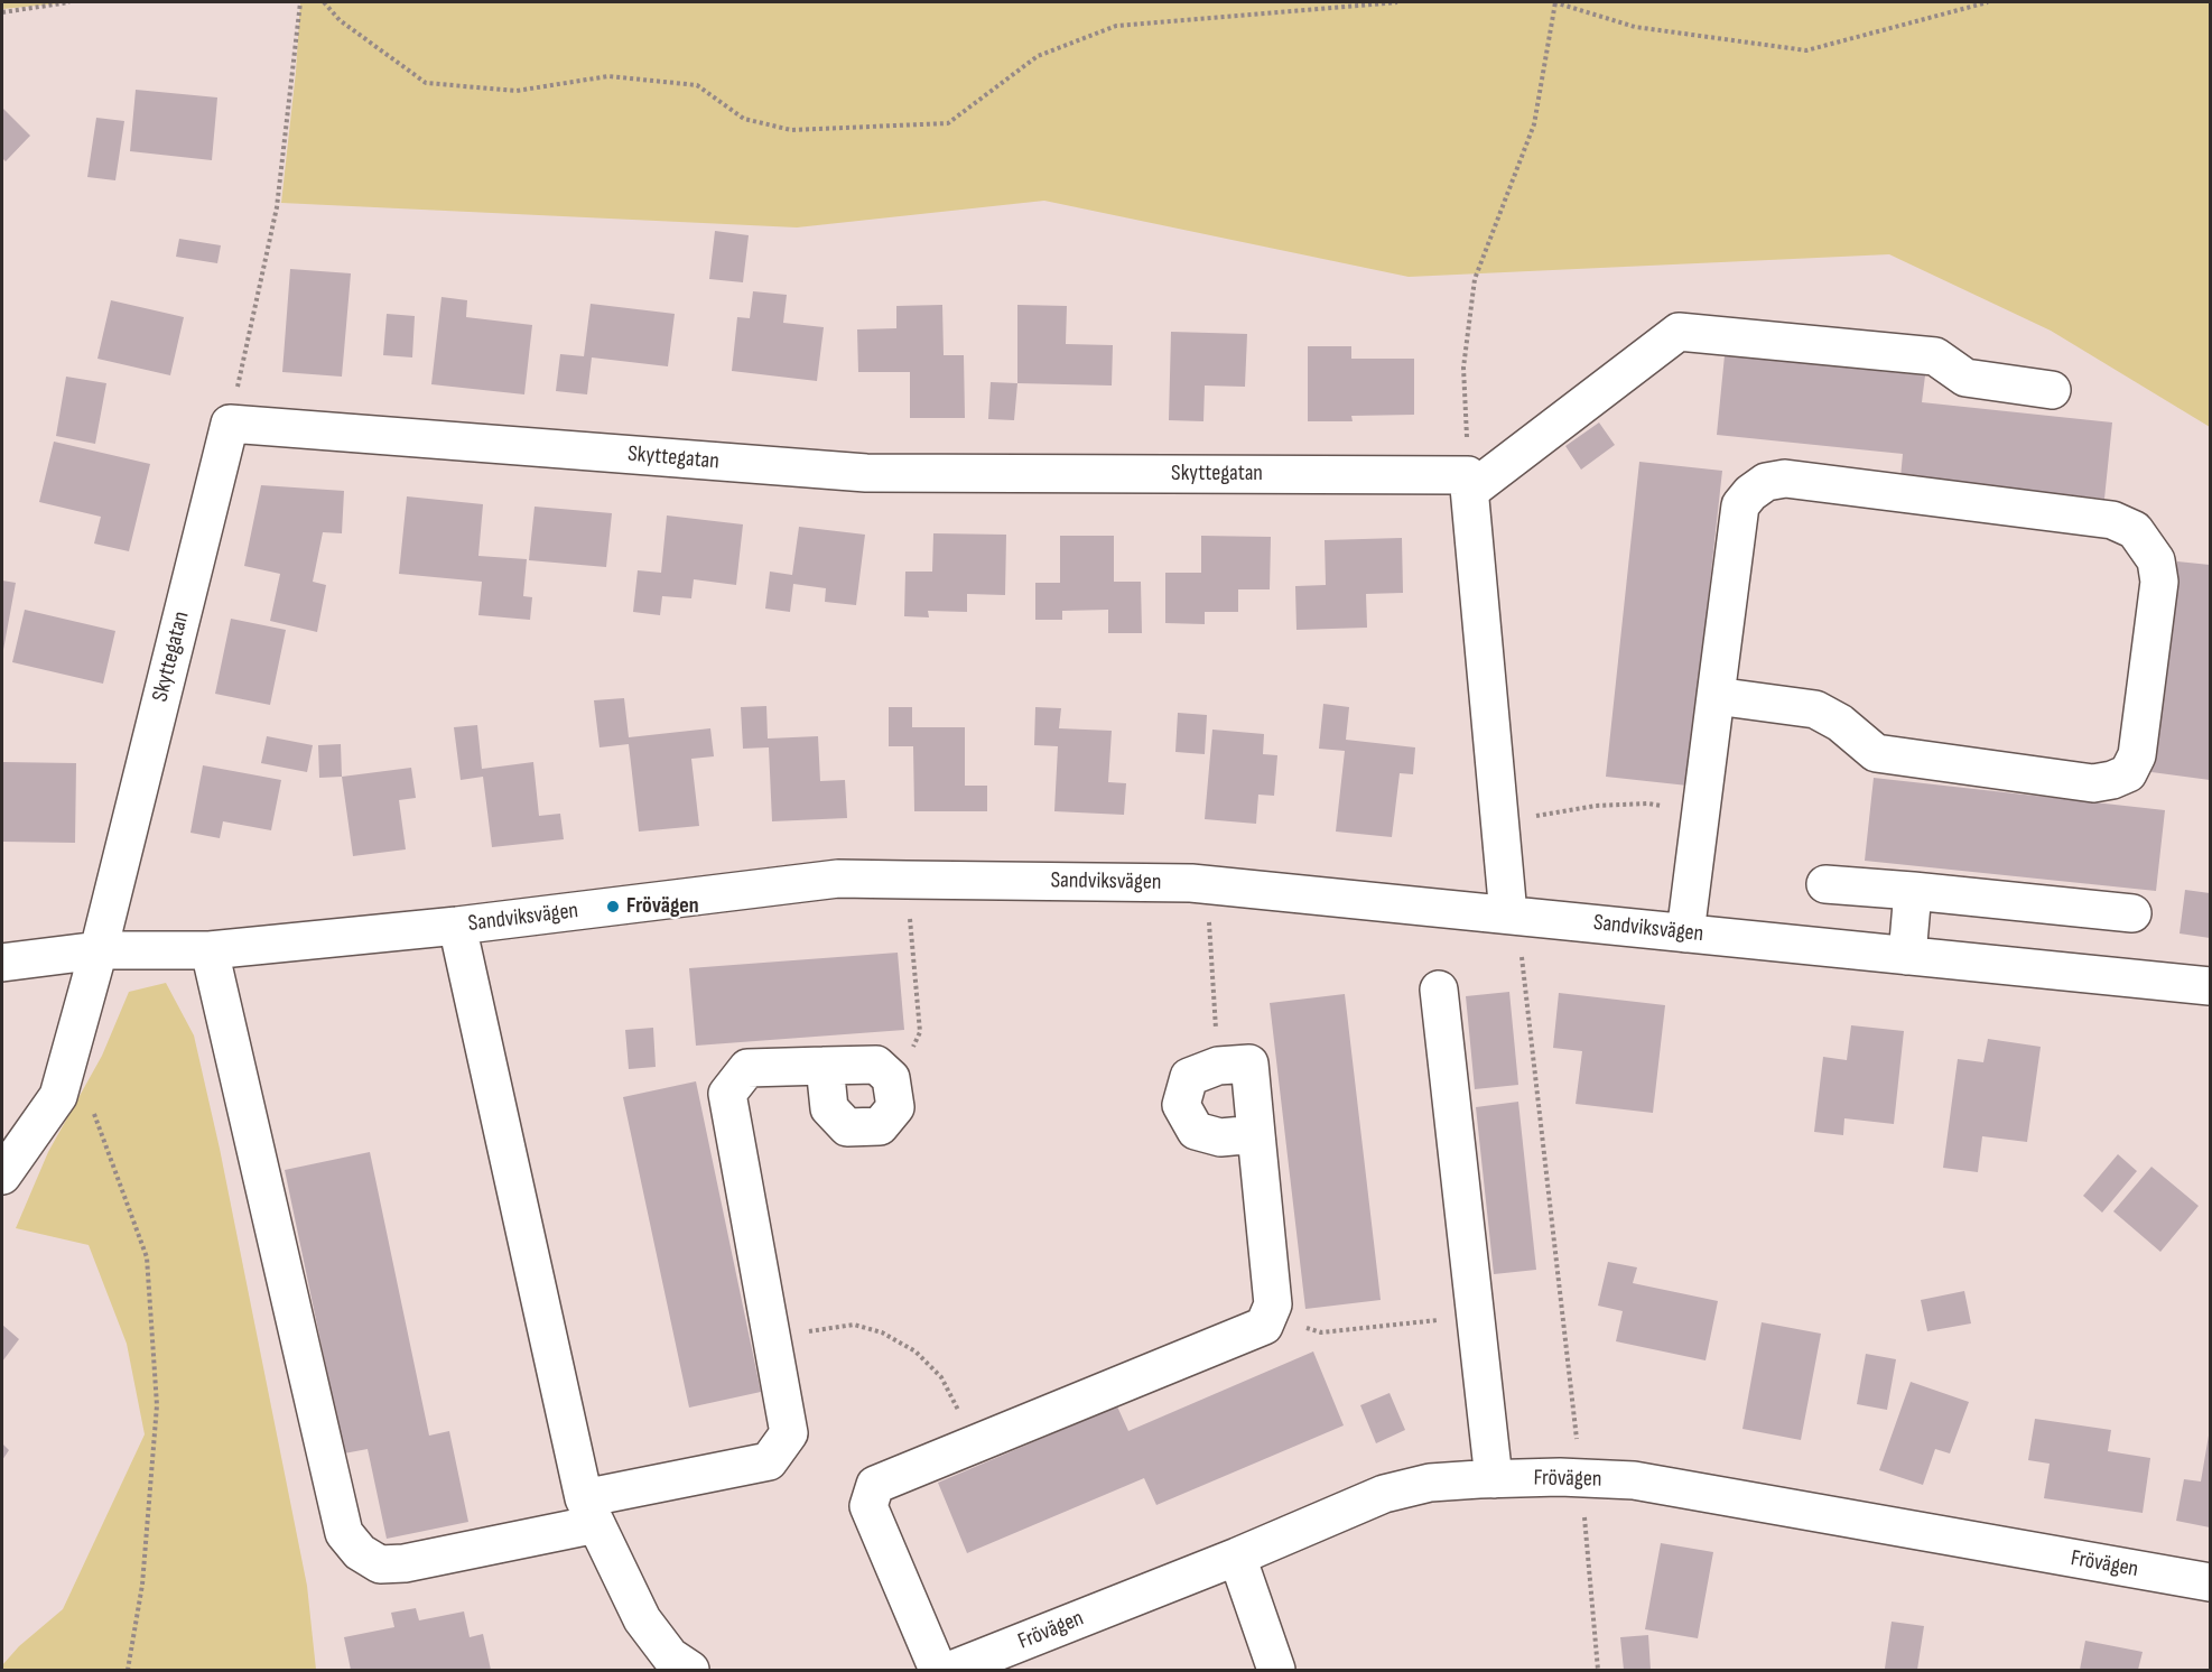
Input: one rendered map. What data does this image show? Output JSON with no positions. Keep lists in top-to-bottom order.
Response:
{
  "streets": {
    "street": ["Skyttegatan", "Sandviksvägen", "Frövägen"]
  },
  "crossings": [
    ["Skyttegatan", "Sandviksvägen"]
  ],
  "places": ["Frövägen"]
}
